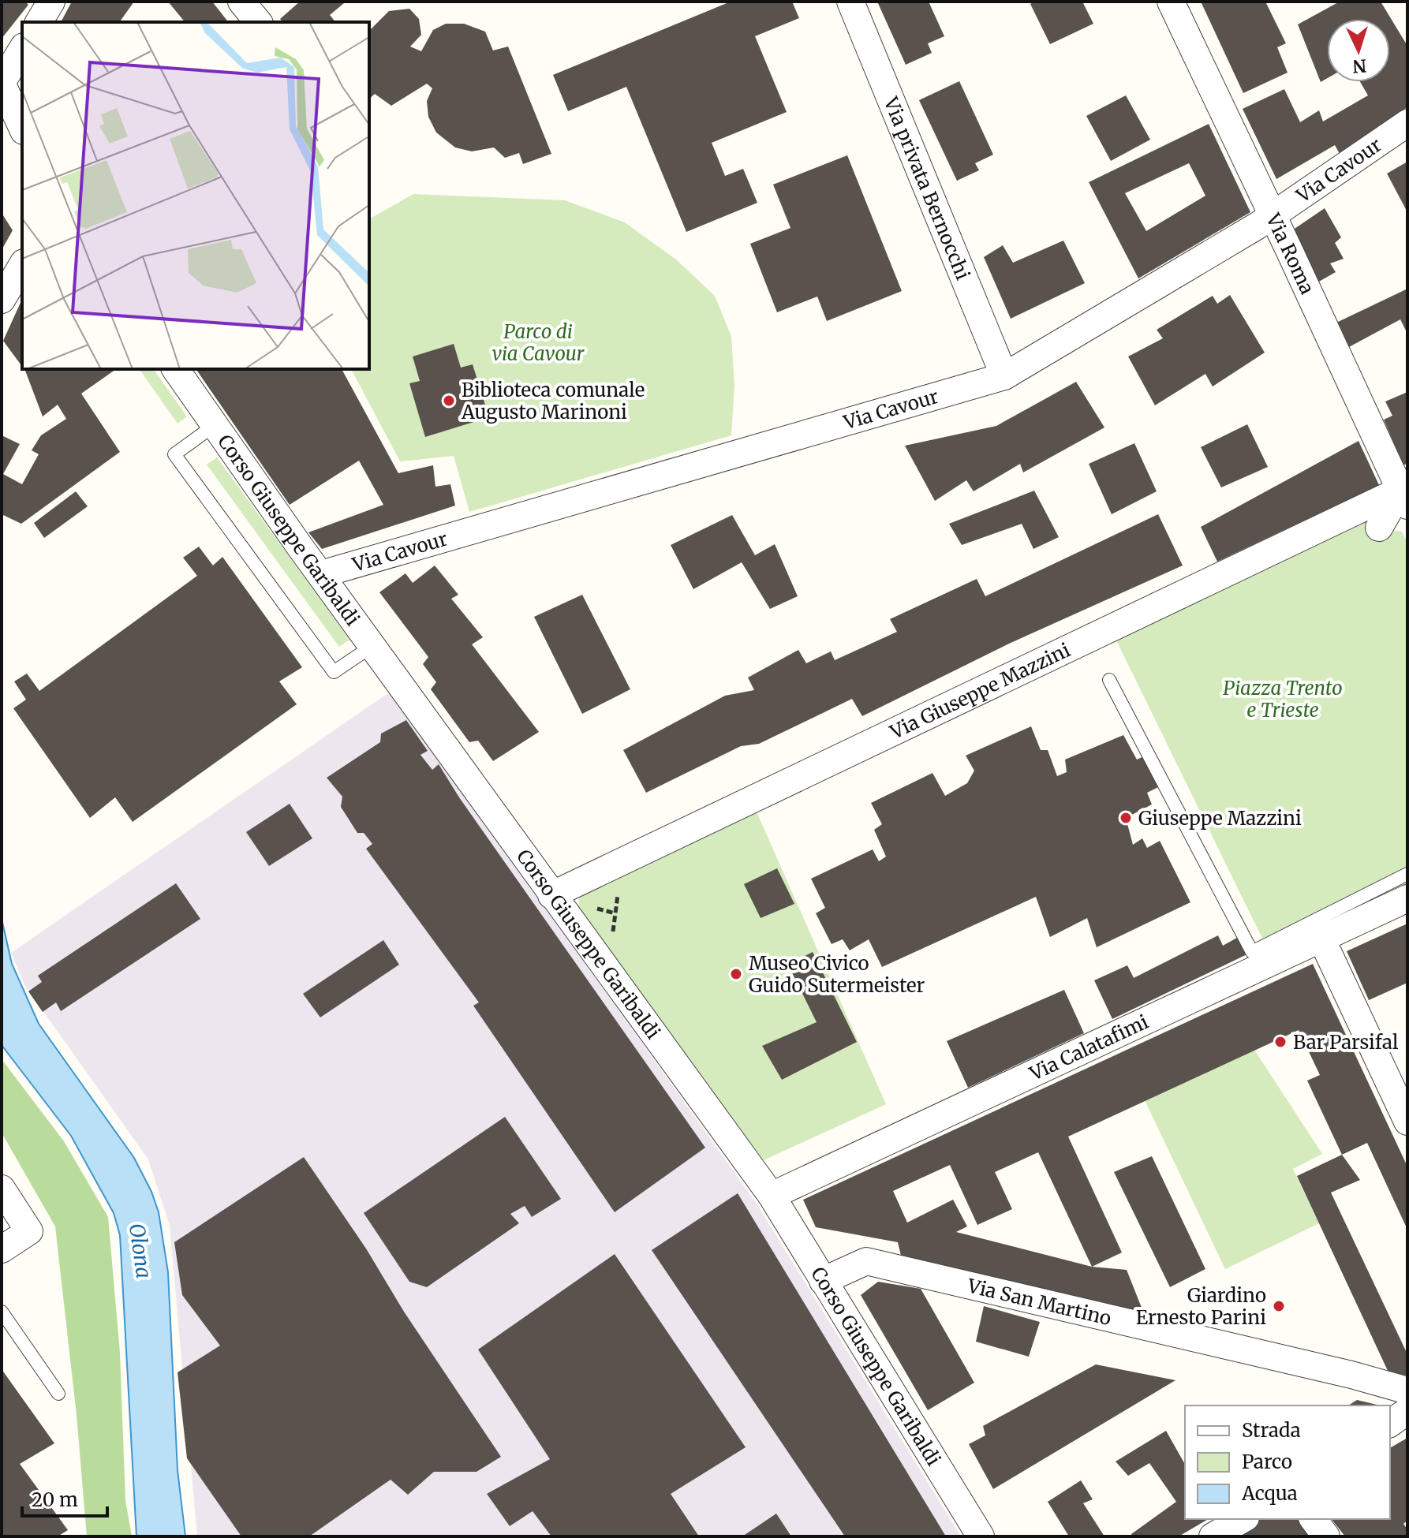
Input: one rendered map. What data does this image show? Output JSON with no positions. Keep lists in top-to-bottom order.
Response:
{
  "streets": {
    "street": [
      "Via Cavour",
      "Via privata Bernocchi",
      "Via Roma",
      "Corso Giuseppe Garibaldi",
      "Via Giuseppe Mazzini",
      "Via Calatafimi",
      "Via San Martino"
    ]
  },
  "crossings": [
    ["Via Cavour", "Via privata Bernocchi"],
    ["Via Cavour", "Via Roma"],
    ["Via Cavour", "Corso Giuseppe Garibaldi"],
    ["Via Roma", "Via Giuseppe Mazzini"],
    ["Corso Giuseppe Garibaldi", "Via Giuseppe Mazzini"],
    ["Corso Giuseppe Garibaldi", "Via Calatafimi"],
    ["Corso Giuseppe Garibaldi", "Via San Martino"]
  ],
  "water": ["Olona"],
  "parks": ["Parco di via Cavour", "Piazza Trento e Trieste"],
  "places": [
    "Biblioteca comunale Augusto Marinoni",
    "Giuseppe Mazzini",
    "Museo Civico Guido Sutermeister",
    "Bar Parsifal",
    "Giardino Ernesto Parini"
  ],
  "legend": ["Strada", "Parco", "Acqua"],
  "scale_bar": "20 m",
  "north": "bottom"
}
